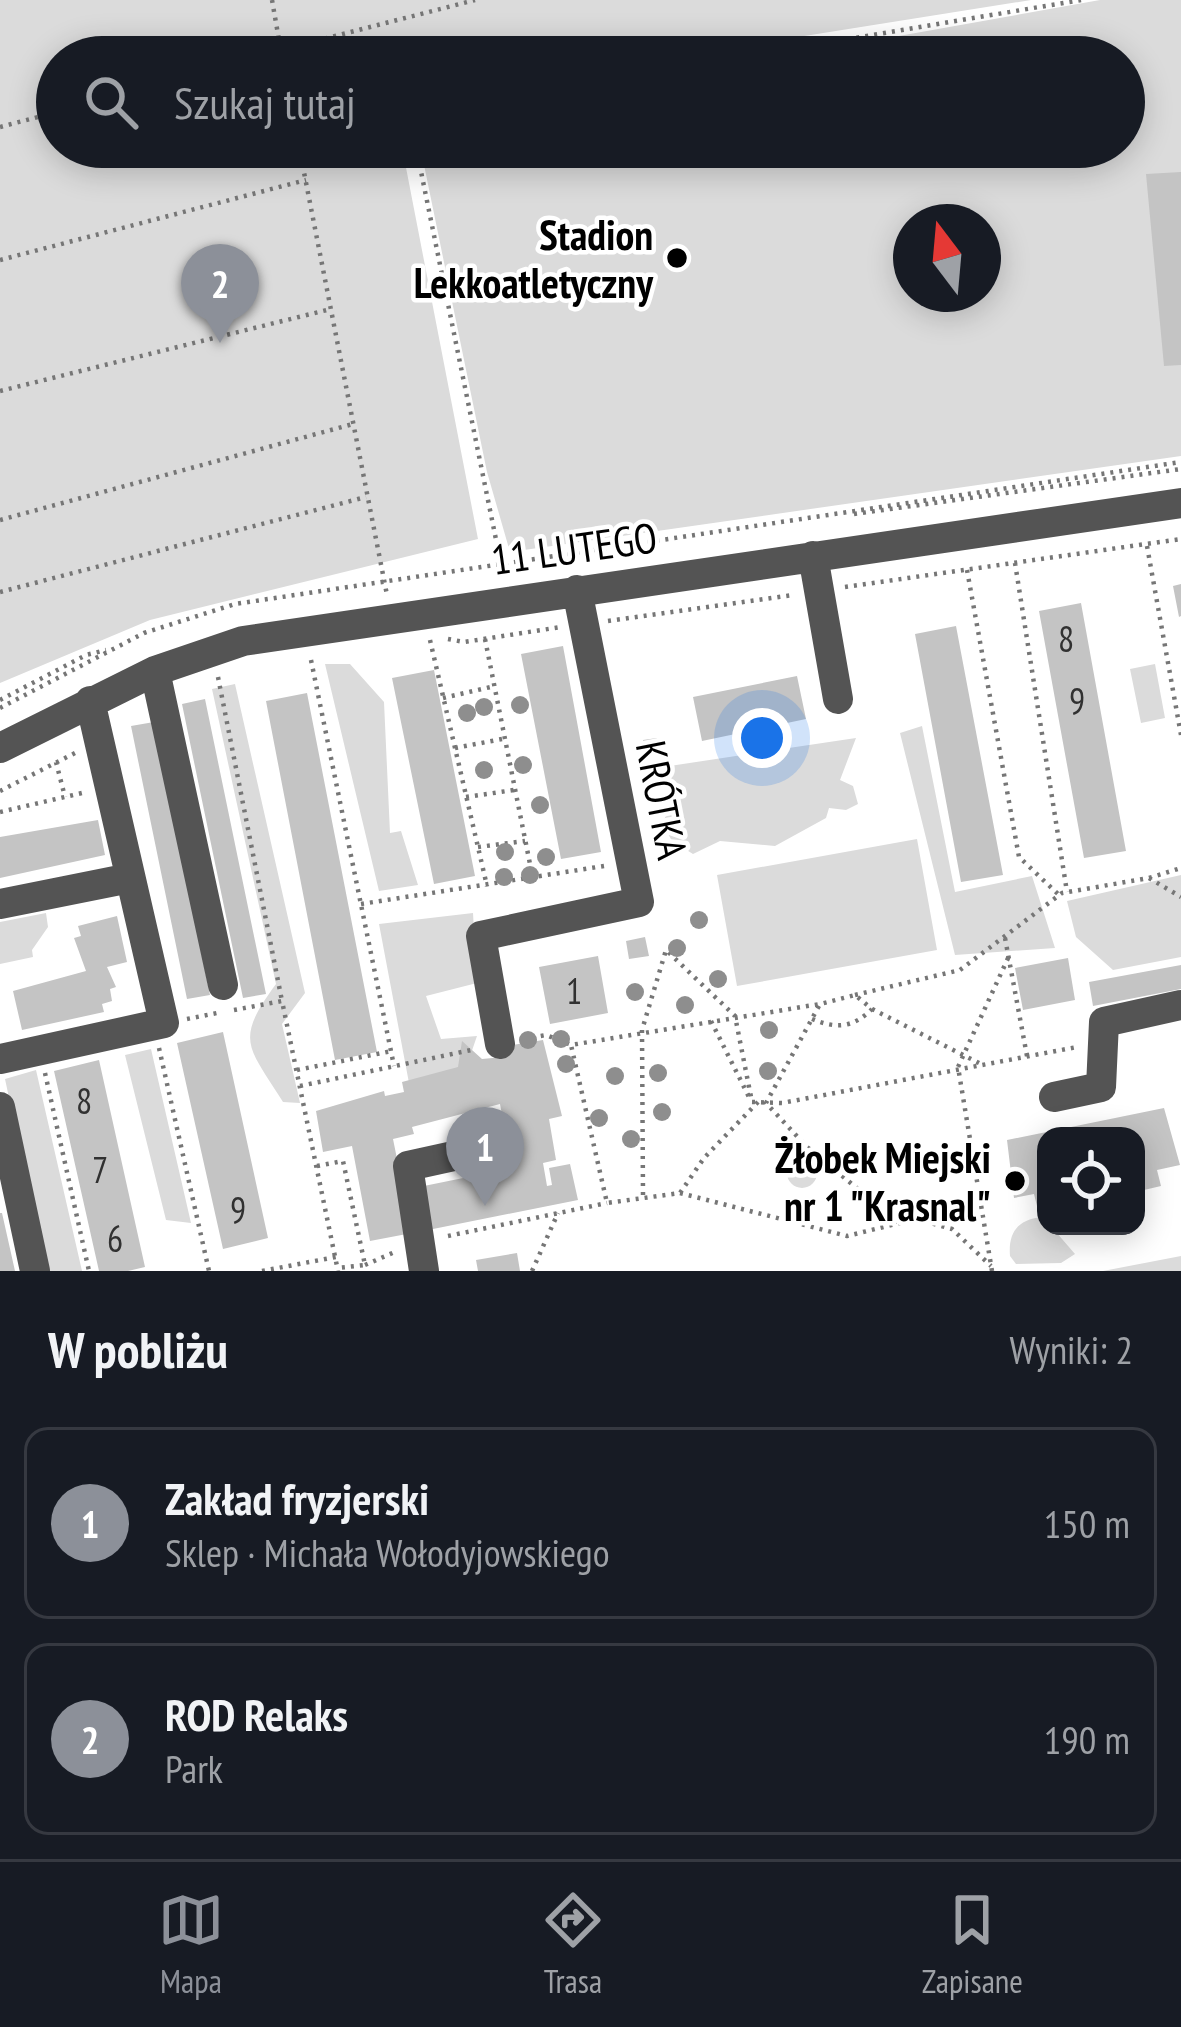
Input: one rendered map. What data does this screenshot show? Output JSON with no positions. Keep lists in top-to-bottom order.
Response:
{
  "streets": {
    "street": ["11 LUTEGO", "KRÓTKA"]
  },
  "crossings": [
    ["11 LUTEGO", "KRÓTKA"]
  ],
  "places": ["Stadion Lekkoatletyczny", "Żłobek Miejski nr 1 \"Krasnal\""],
  "house_numbers": [
    "8",
    "9",
    "1",
    "8",
    "7",
    "9",
    "6"
  ],
  "north": "top",
  "page": {
    "search": "Szukaj tutaj",
    "pins": ["2", "1"],
    "heading": ["W pobliżu", "Wyniki: 2"],
    "list": [
      {
        "mark": "1",
        "name": "Zakład fryzjerski",
        "note": "Sklep · Michała Wołodyjowskiego",
        "value": "150 m"
      },
      {
        "mark": "2",
        "name": "ROD Relaks",
        "note": "Park",
        "value": "190 m"
      }
    ],
    "nav": ["Mapa", "Trasa", "Zapisane"]
  }
}
